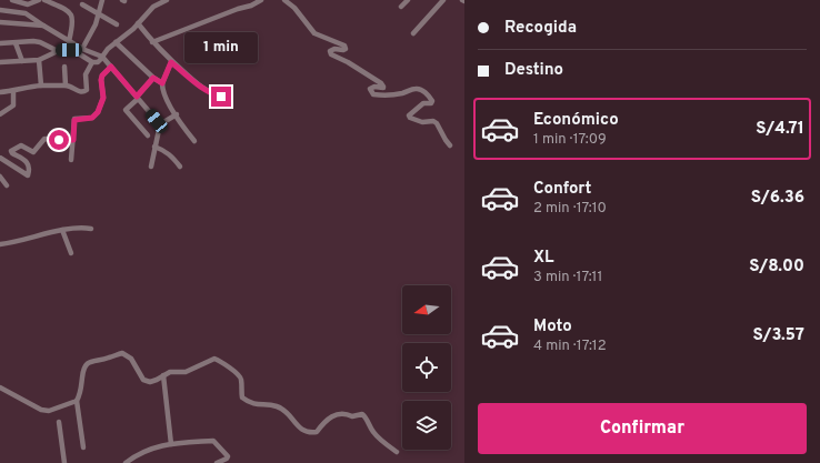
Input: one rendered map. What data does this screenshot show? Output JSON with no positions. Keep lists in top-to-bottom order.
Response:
{
  "north": "left",
  "page": {
    "banner": ["Recogida", "Destino"],
    "bubble": "1 min",
    "list": [
      {
        "name": "Económico",
        "note": "1 min · 17:09",
        "value": "S/4.71"
      },
      {
        "name": "Confort",
        "note": "2 min · 17:10",
        "value": "S/6.36"
      },
      {
        "name": "XL",
        "note": "3 min · 17:11",
        "value": "S/8.00"
      },
      {
        "name": "Moto",
        "note": "4 min · 17:12",
        "value": "S/3.57"
      }
    ],
    "buttons": "Confirmar"
  }
}
